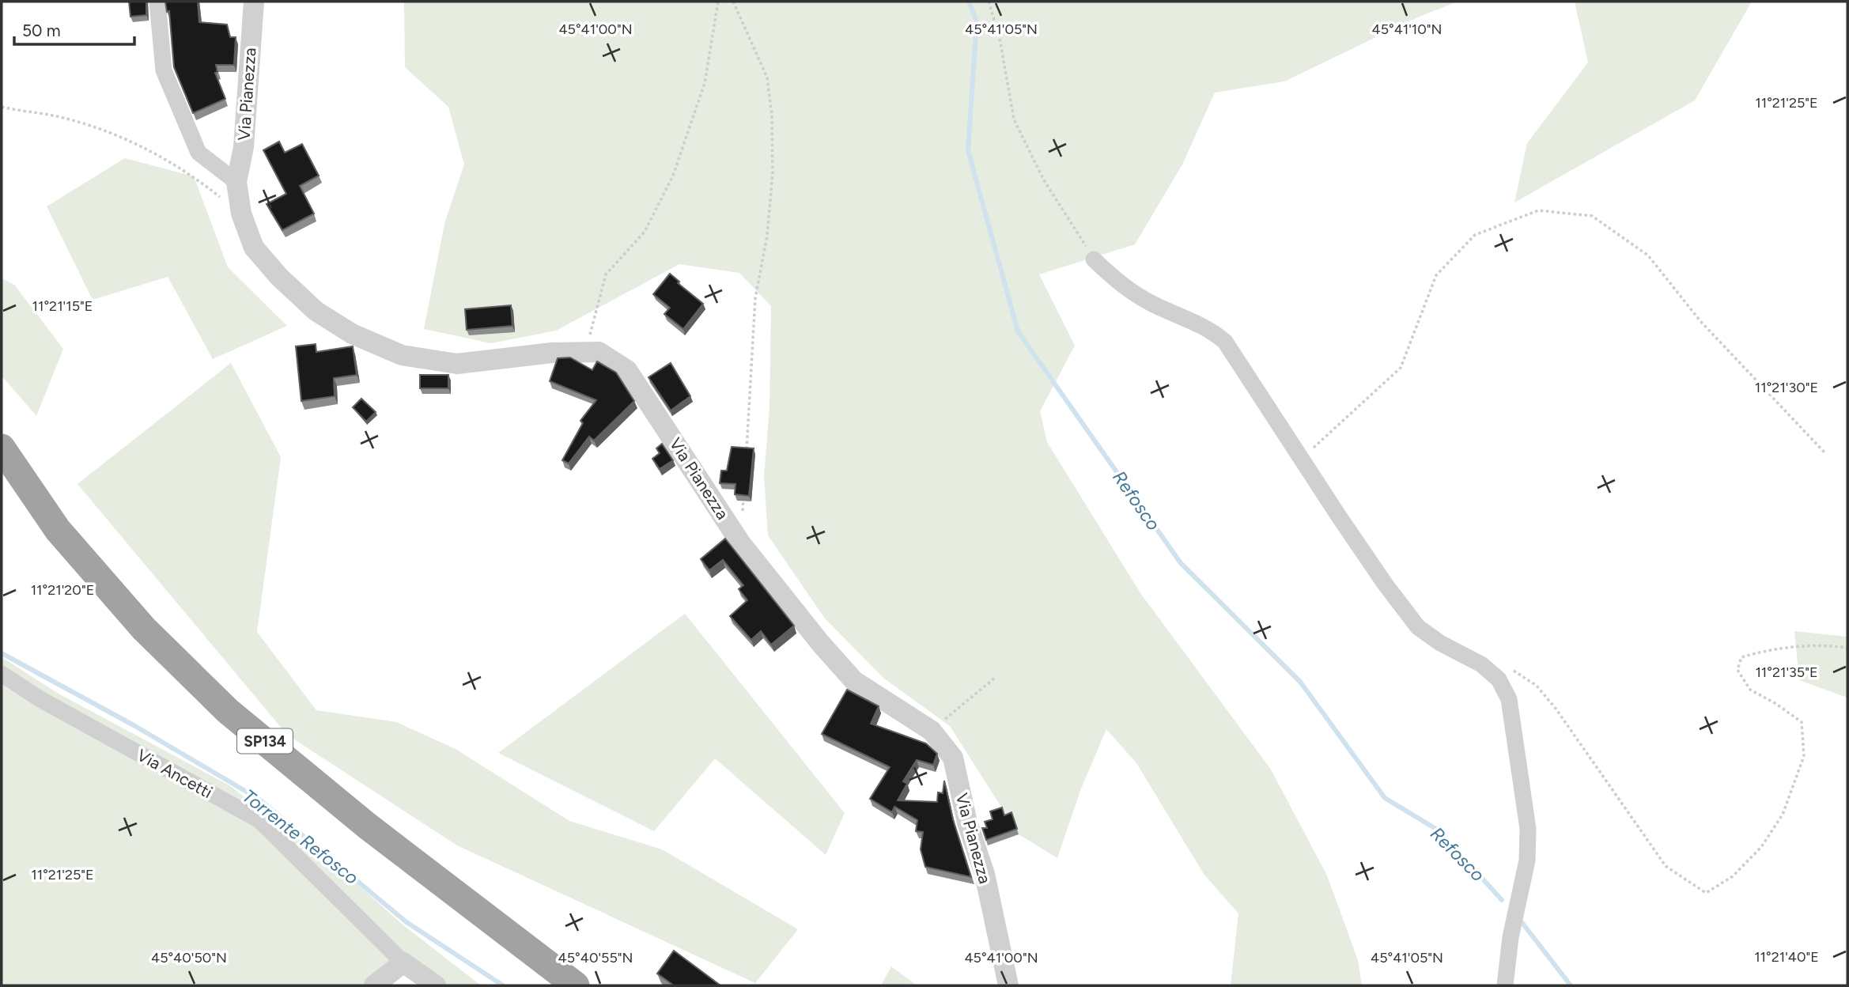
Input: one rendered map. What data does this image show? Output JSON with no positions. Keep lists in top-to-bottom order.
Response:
{
  "streets": {
    "highway": ["SP134"],
    "street": ["Via Pianezza", "Via Ancetti"]
  },
  "water": ["Refosco", "Torrente Refosco"],
  "scale_bar": "50 m",
  "coordinates": [
    "45°41'00\"N",
    "45°41'05\"N",
    "45°41'10\"N",
    "11°21'25\"E",
    "11°21'15\"E",
    "11°21'30\"E",
    "11°21'20\"E",
    "11°21'35\"E",
    "11°21'40\"E",
    "45°40'50\"N",
    "45°40'55\"N"
  ]
}
